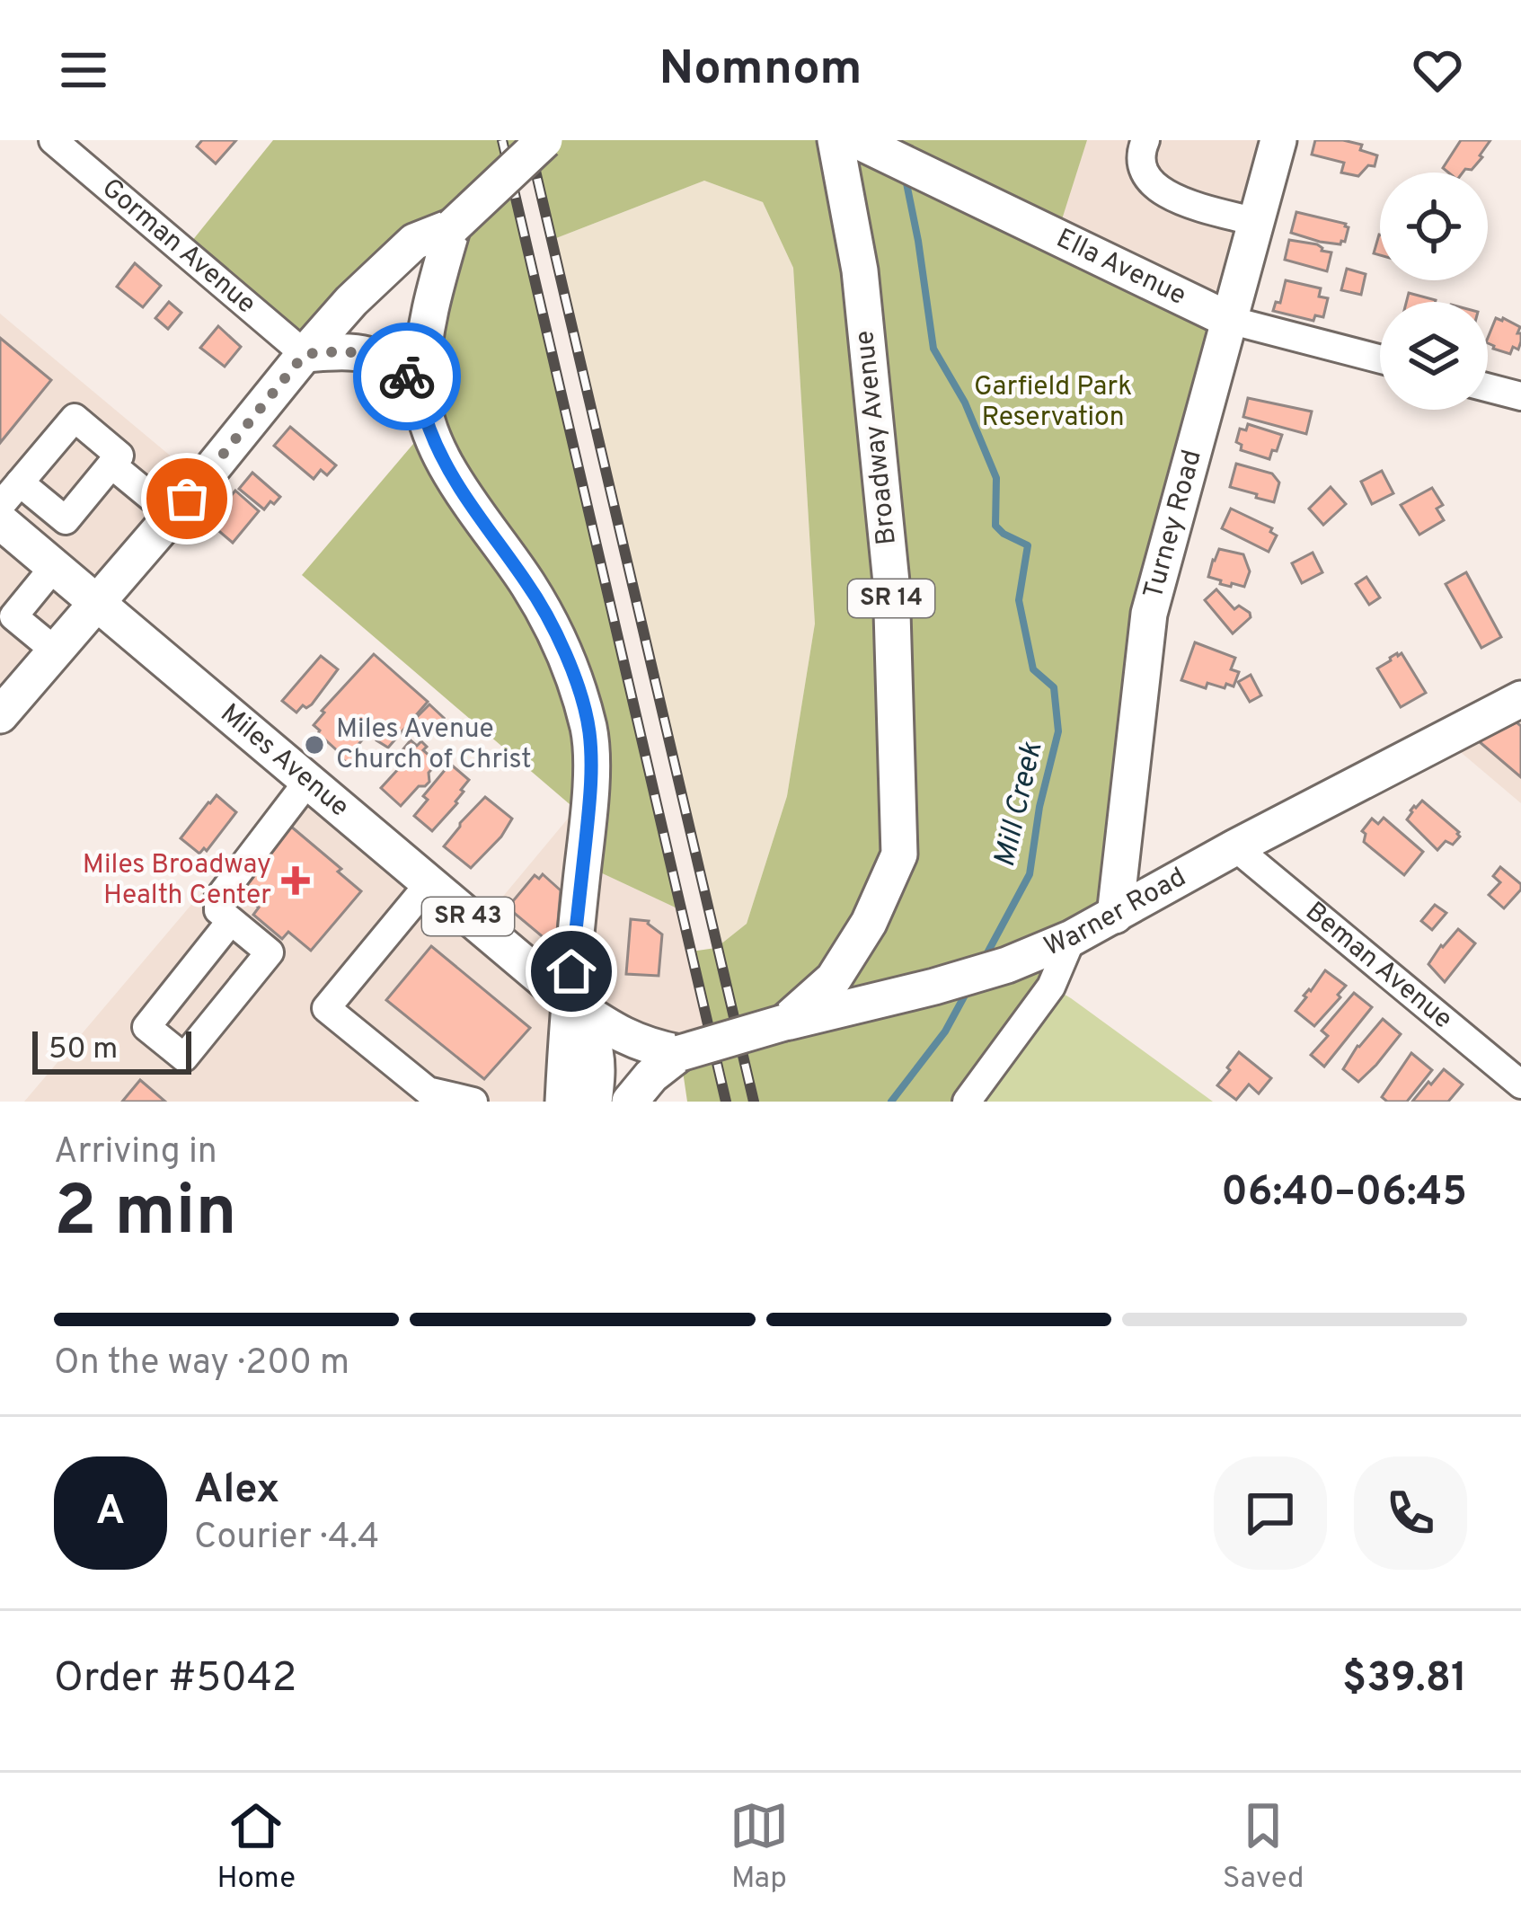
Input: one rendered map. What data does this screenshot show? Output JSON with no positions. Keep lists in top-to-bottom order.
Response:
{
  "streets": {
    "main road": [
      "Ella Avenue",
      "Broadway Avenue",
      "Turney Road",
      "SR 14",
      "Miles Avenue",
      "Warner Road",
      "SR 43"
    ],
    "street": ["Gorman Avenue", "Beman Avenue"]
  },
  "crossings": [
    ["Ella Avenue", "Turney Road"],
    ["Broadway Avenue", "Warner Road"],
    ["Turney Road", "Warner Road"],
    ["SR 14", "Warner Road"],
    ["Miles Avenue", "SR 43"],
    ["Warner Road", "Beman Avenue"]
  ],
  "water": ["Mill Creek"],
  "parks": ["Garfield Park Reservation"],
  "places": {
    "other": ["Miles Avenue Church of Christ"],
    "health": ["Miles Broadway Health Center"]
  },
  "scale_bar": "50 m",
  "page": {
    "header": "Nomnom",
    "scale": "50 m",
    "heading": ["2 min", "Arriving in", "06:40–06:45"],
    "panel": [
      "Alex",
      "Courier · 4.4",
      "Order #5042",
      "$39.81"
    ],
    "bar": "On the way · 200 m",
    "round": "A",
    "tabs": ["Home", "Map", "Saved"]
  }
}
